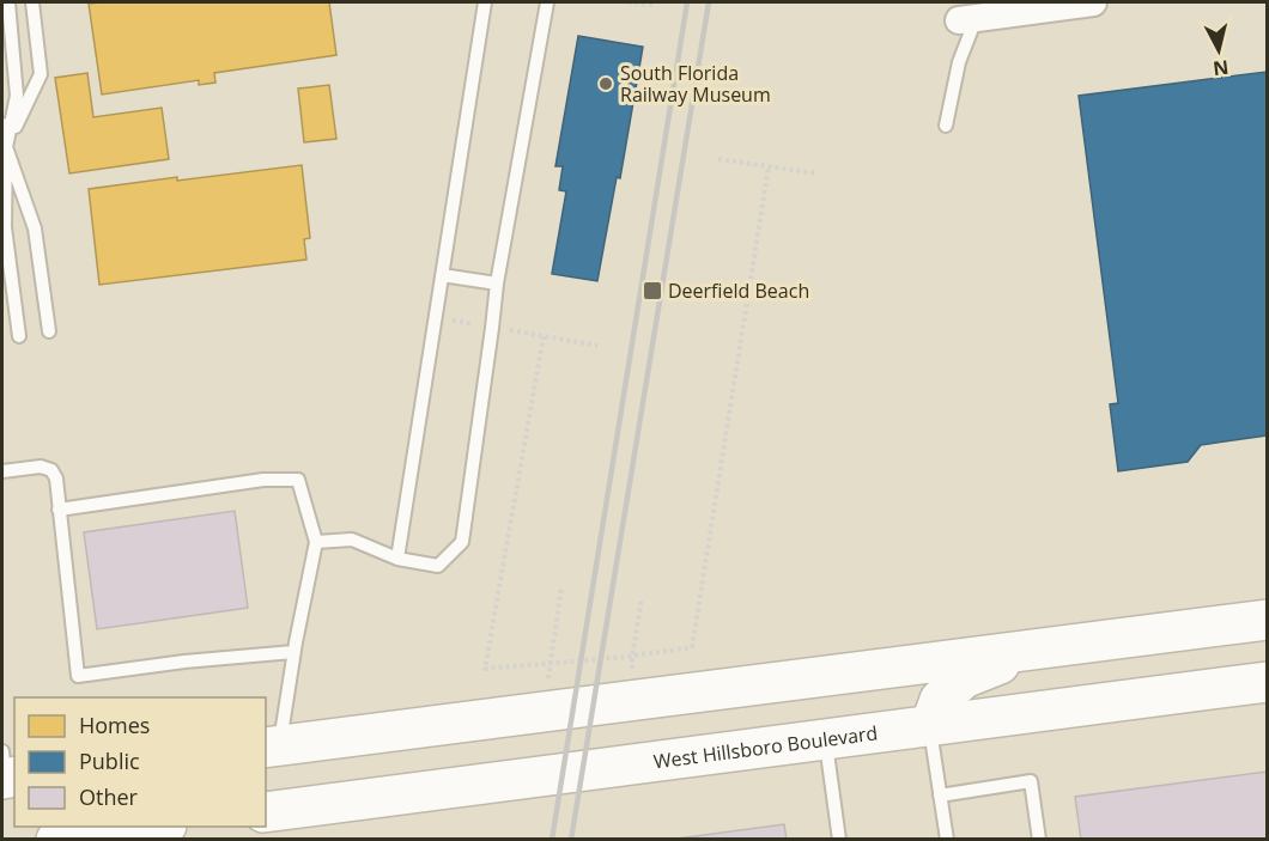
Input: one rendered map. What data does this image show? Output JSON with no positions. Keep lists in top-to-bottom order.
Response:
{
  "streets": {
    "main road": ["West Hillsboro Boulevard"]
  },
  "places": {
    "other": ["South Florida Railway Museum"],
    "transit": ["Deerfield Beach"]
  },
  "legend": ["Homes", "Public", "Other"],
  "north": "bottom"
}
